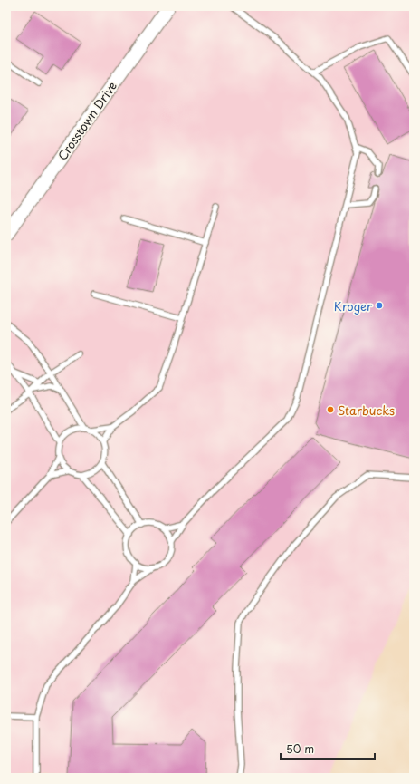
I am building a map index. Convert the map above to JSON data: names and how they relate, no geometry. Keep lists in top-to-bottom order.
{
  "streets": {
    "street": ["Crosstown Drive"]
  },
  "places": ["Kroger", "Starbucks"],
  "scale_bar": "50 m"
}
